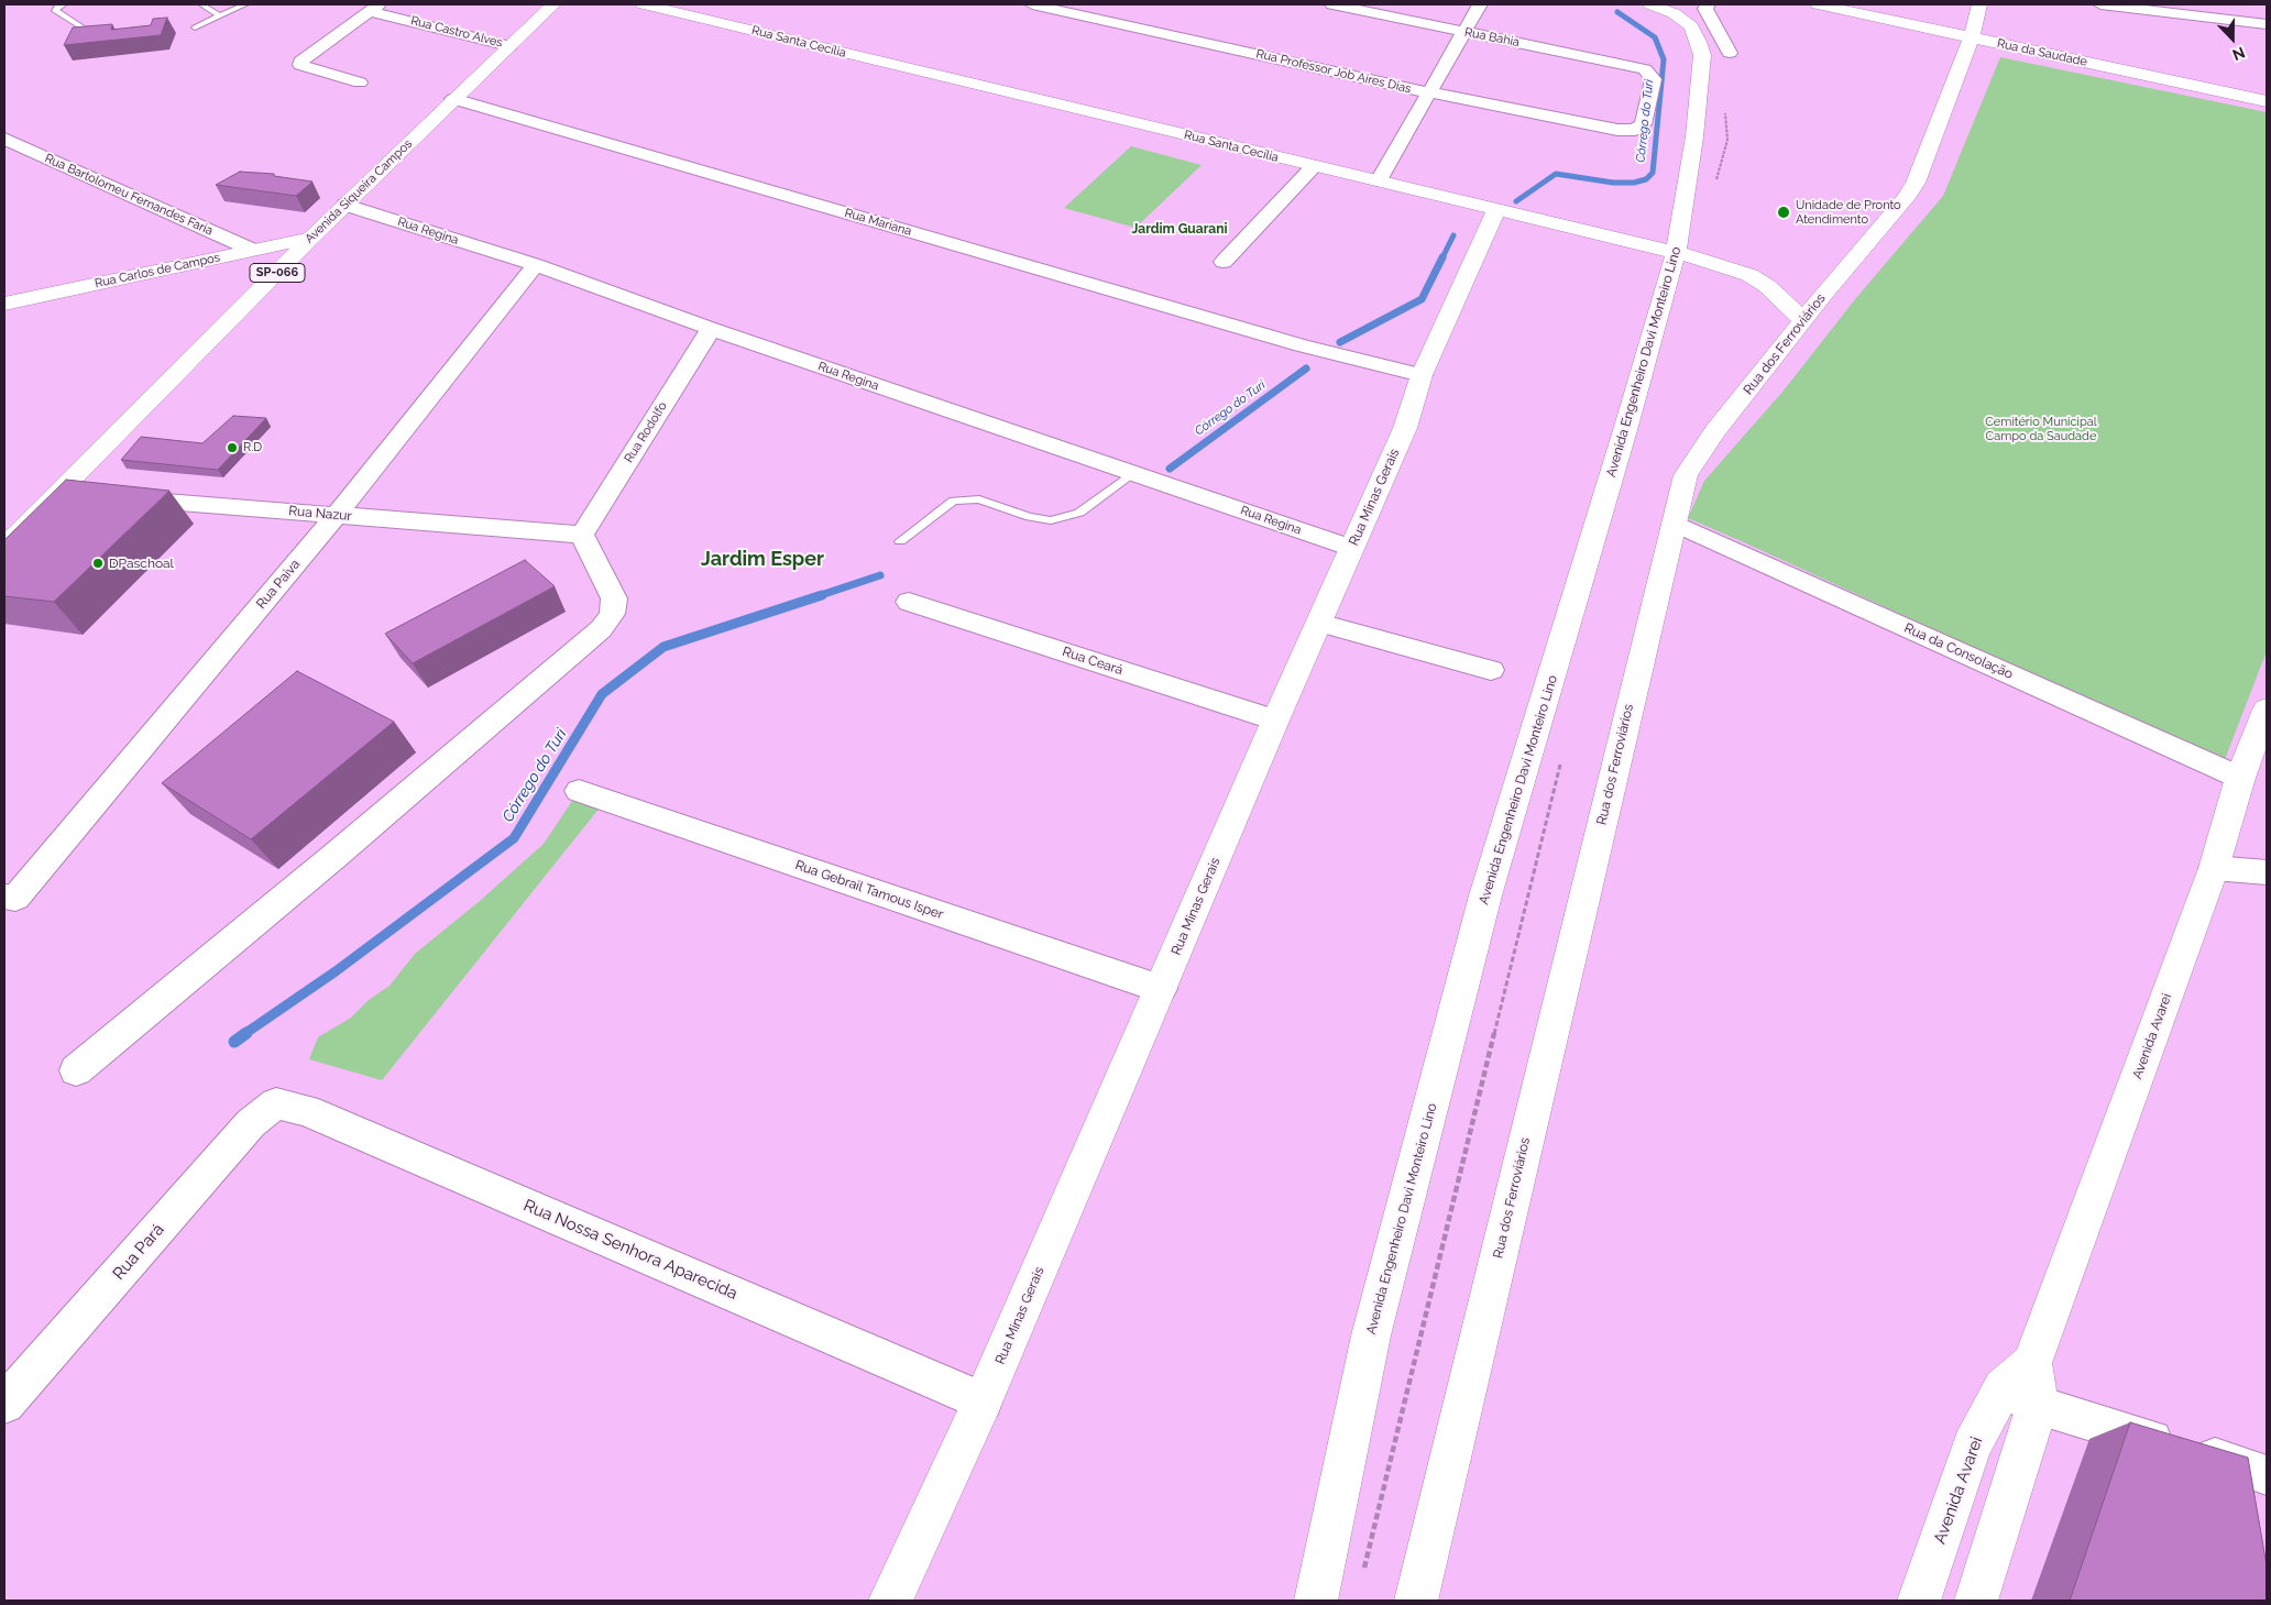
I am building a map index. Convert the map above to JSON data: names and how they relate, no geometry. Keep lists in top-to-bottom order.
{
  "streets": {
    "street": [
      "Rua Castro Alves",
      "Rua Bahia",
      "Rua Santa Cecília",
      "Rua da Saudade",
      "Rua Professor Job Aires Dias",
      "Avenida Siqueira Campos",
      "Rua Bartolomeu Fernandes Faria",
      "Rua Mariana",
      "Rua Regina",
      "Rua Carlos de Campos",
      "SP-066",
      "Rua dos Ferroviários",
      "Avenida Engenheiro Davi Monteiro Lino",
      "Rua Rodolfo",
      "Rua Minas Gerais",
      "Rua Nazur",
      "Rua Paiva",
      "Rua da Consolação",
      "Rua Ceará",
      "Rua Gebrail Tamous Isper",
      "Avenida Avarei",
      "Rua Nossa Senhora Aparecida",
      "Rua Pará"
    ]
  },
  "crossings": [
    ["Rua Castro Alves", "Avenida Siqueira Campos"],
    ["Rua Bahia", "Rua Professor Job Aires Dias"],
    ["Rua Santa Cecília", "Rua dos Ferroviários"],
    ["Rua Santa Cecília", "Avenida Engenheiro Davi Monteiro Lino"],
    ["Rua Santa Cecília", "Rua Minas Gerais"],
    ["Rua da Saudade", "Rua dos Ferroviários"],
    ["Avenida Siqueira Campos", "Rua Mariana"],
    ["Avenida Siqueira Campos", "Rua Regina"],
    ["Avenida Siqueira Campos", "Rua Carlos de Campos"],
    ["Avenida Siqueira Campos", "Rua Nazur"],
    ["Rua Bartolomeu Fernandes Faria", "Rua Carlos de Campos"],
    ["Rua Mariana", "Rua Minas Gerais"],
    ["Rua Regina", "Rua Rodolfo"],
    ["Rua Regina", "Rua Minas Gerais"],
    ["Rua Regina", "Rua Paiva"],
    ["Rua dos Ferroviários", "Rua da Consolação"],
    ["Rua Rodolfo", "Rua Nazur"],
    ["Rua Minas Gerais", "Rua Ceará"],
    ["Rua Minas Gerais", "Rua Gebrail Tamous Isper"],
    ["Rua Minas Gerais", "Rua Nossa Senhora Aparecida"],
    ["Rua Nazur", "Rua Paiva"],
    ["Rua da Consolação", "Avenida Avarei"],
    ["Rua Nossa Senhora Aparecida", "Rua Pará"]
  ],
  "districts": ["Jardim Guarani", "Jardim Esper"],
  "water": ["Córrego do Turi"],
  "parks": ["Cemitério Municipal Campo da Saudade"],
  "places": ["Unidade de Pronto Atendimento", "R.D", "DPaschoal"],
  "north": "bottom"
}
